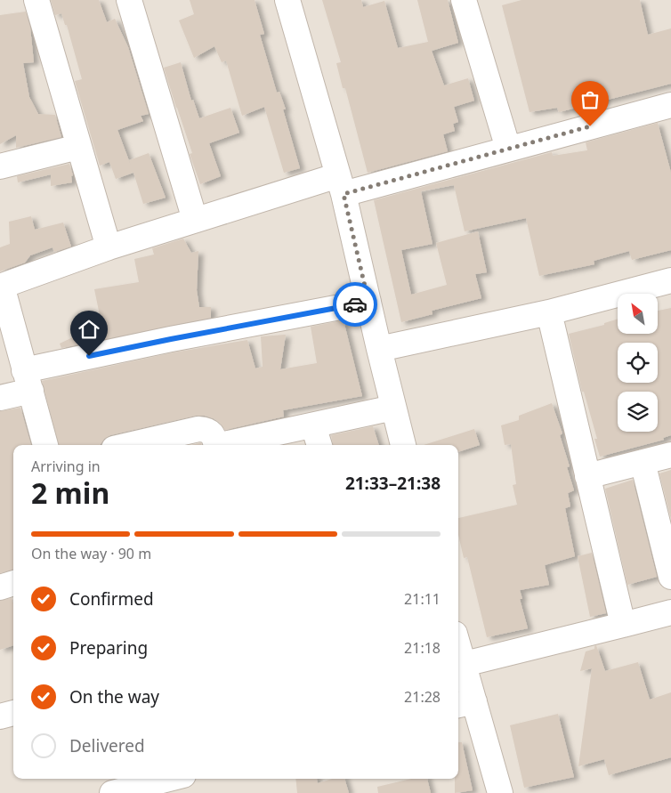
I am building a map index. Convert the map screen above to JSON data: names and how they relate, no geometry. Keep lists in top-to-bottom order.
{
  "north": "top left",
  "page": {
    "heading": ["2 min", "Arriving in", "21:33–21:38"],
    "bar": "On the way · 90 m",
    "list": [
      ["Confirmed", "21:11"],
      ["Preparing", "21:18"],
      ["On the way", "21:28"],
      "Delivered"
    ]
  }
}
